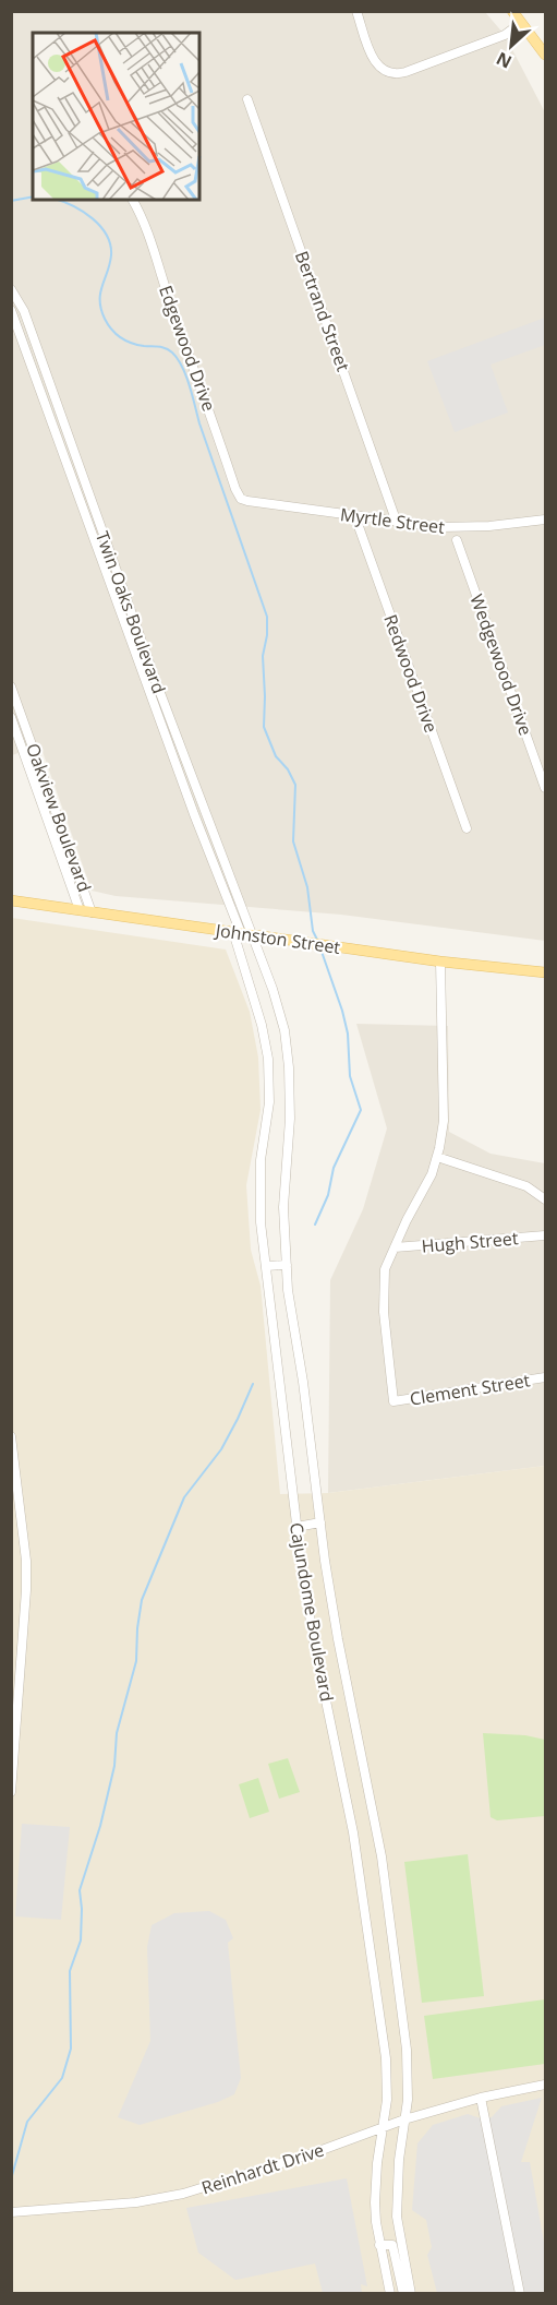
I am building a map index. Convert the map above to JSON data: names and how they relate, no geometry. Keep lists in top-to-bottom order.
{
  "streets": {
    "main road": ["Johnston Street"],
    "street": [
      "Bertrand Street",
      "Edgewood Drive",
      "Myrtle Street",
      "Twin Oaks Boulevard",
      "Wedgewood Drive",
      "Redwood Drive",
      "Oakview Boulevard",
      "Hugh Street",
      "Clement Street",
      "Cajundome Boulevard",
      "Reinhardt Drive"
    ]
  },
  "crossings": [
    ["Bertrand Street", "Myrtle Street"],
    ["Edgewood Drive", "Myrtle Street"],
    ["Myrtle Street", "Redwood Drive"],
    ["Twin Oaks Boulevard", "Johnston Street"],
    ["Twin Oaks Boulevard", "Cajundome Boulevard"],
    ["Oakview Boulevard", "Johnston Street"],
    ["Johnston Street", "Cajundome Boulevard"],
    ["Hugh Street", "Clement Street"],
    ["Cajundome Boulevard", "Reinhardt Drive"]
  ],
  "north": "bottom left"
}
